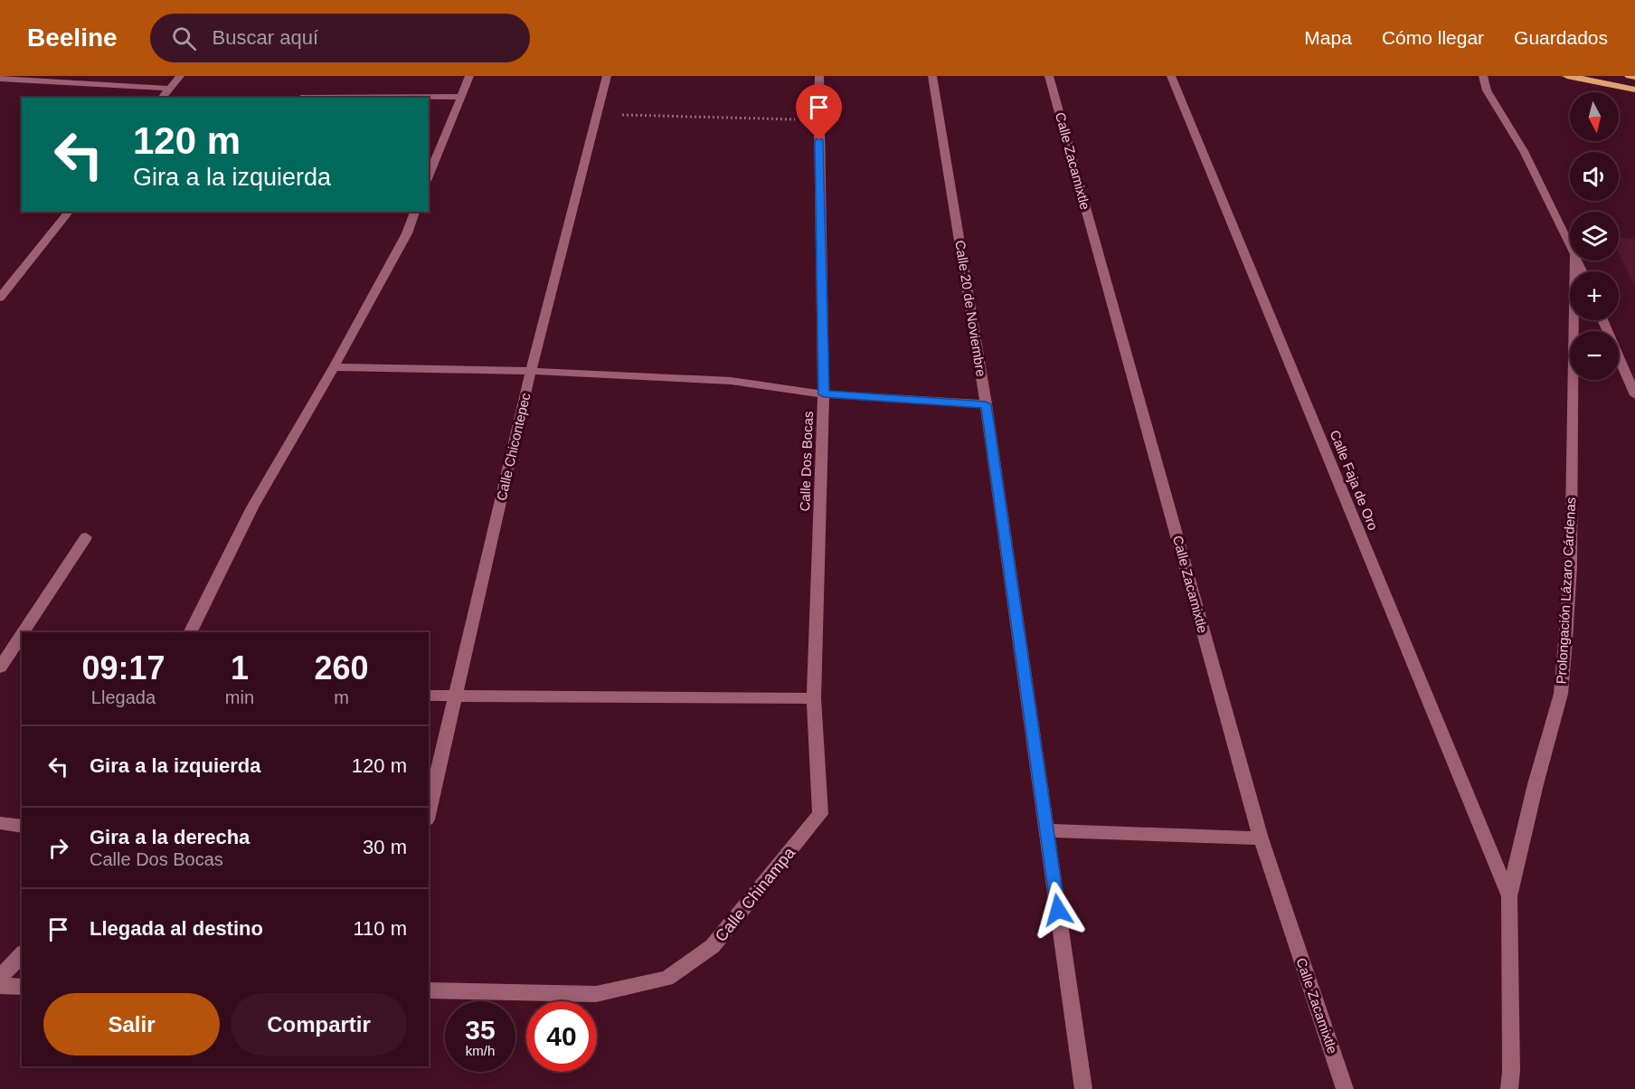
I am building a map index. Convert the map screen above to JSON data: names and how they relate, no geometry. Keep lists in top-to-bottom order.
{
  "streets": {
    "street": [
      "Calle Zacamixtle",
      "Calle 20 de Noviembre",
      "Calle Chicontepec",
      "Calle Dos Bocas",
      "Calle Faja de Oro",
      "Prolongación Lázaro Cárdenas",
      "Calle Chinampa"
    ]
  },
  "crossings": [
    ["Calle Dos Bocas", "Calle Chinampa"],
    ["Calle Faja de Oro", "Prolongación Lázaro Cárdenas"]
  ],
  "north": "bottom",
  "page": {
    "header": "Beeline",
    "search": "Buscar aquí",
    "nav": ["Mapa", "Cómo llegar", "Guardados"],
    "map_buttons": ["+", "−"],
    "turn": ["120 m", "Gira a la izquierda"],
    "eta": [
      "09:17",
      "Llegada",
      "1",
      "min",
      "260",
      "m"
    ],
    "list": [
      {
        "name": "Gira a la izquierda",
        "value": "120 m"
      },
      {
        "name": "Gira a la derecha",
        "note": "Calle Dos Bocas",
        "value": "30 m"
      },
      {
        "name": "Llegada al destino",
        "value": "110 m"
      }
    ],
    "buttons": ["Salir", "Compartir"],
    "speed": "35 km/h",
    "limit": "40"
  }
}
